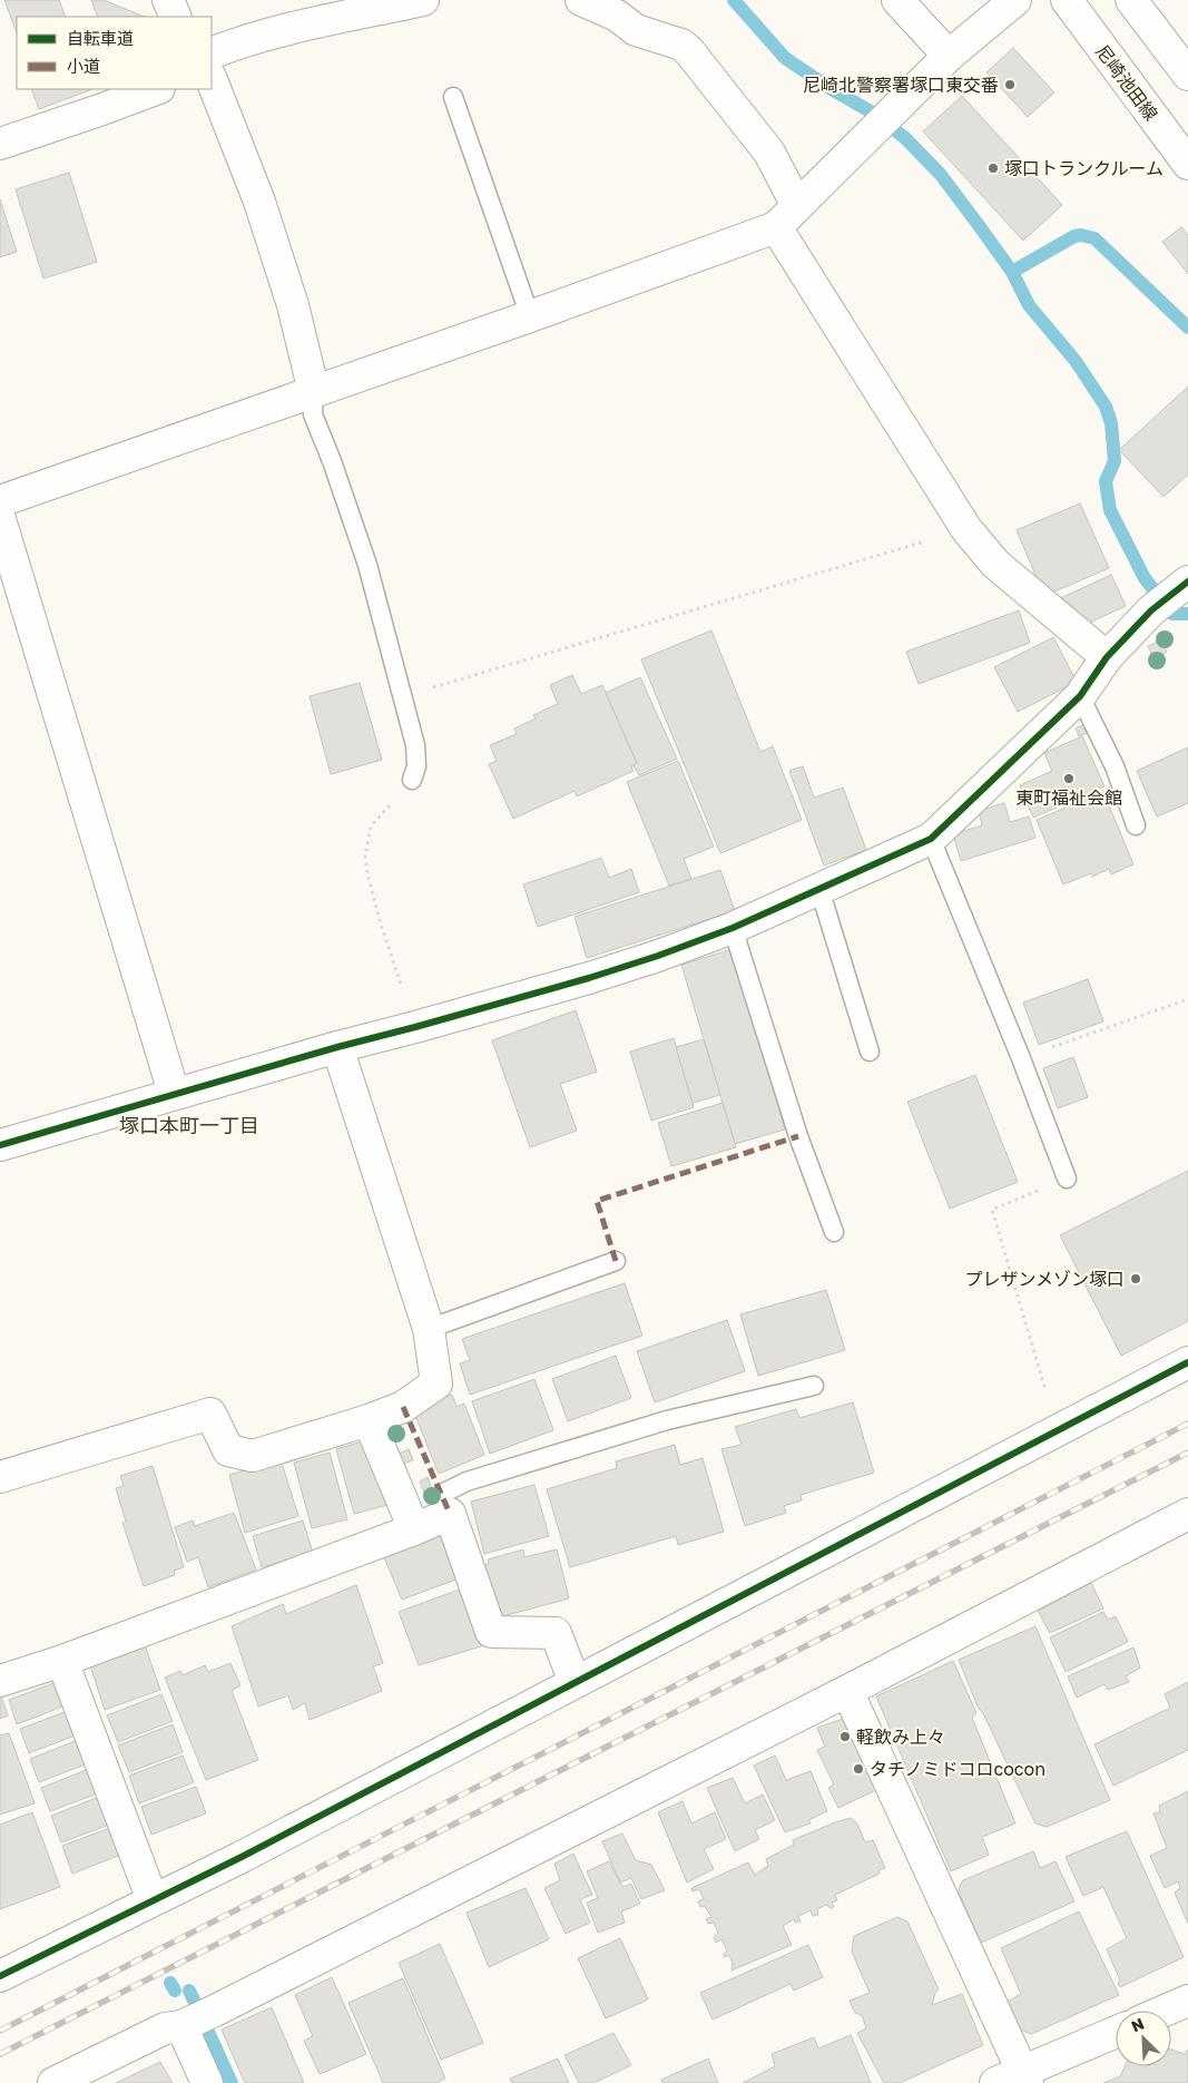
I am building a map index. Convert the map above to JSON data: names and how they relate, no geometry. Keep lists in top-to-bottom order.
{
  "streets": {
    "street": ["尼崎池田線"]
  },
  "districts": ["塚口本町一丁目"],
  "places": [
    "尼崎北警察署塚口東交番",
    "塚口トランクルーム",
    "東町福祉会館",
    "プレザンメゾン塚口",
    "軽飲み上々",
    "タチノミドコロcocon"
  ],
  "legend": ["自転車道", "小道"],
  "north": "top left"
}
